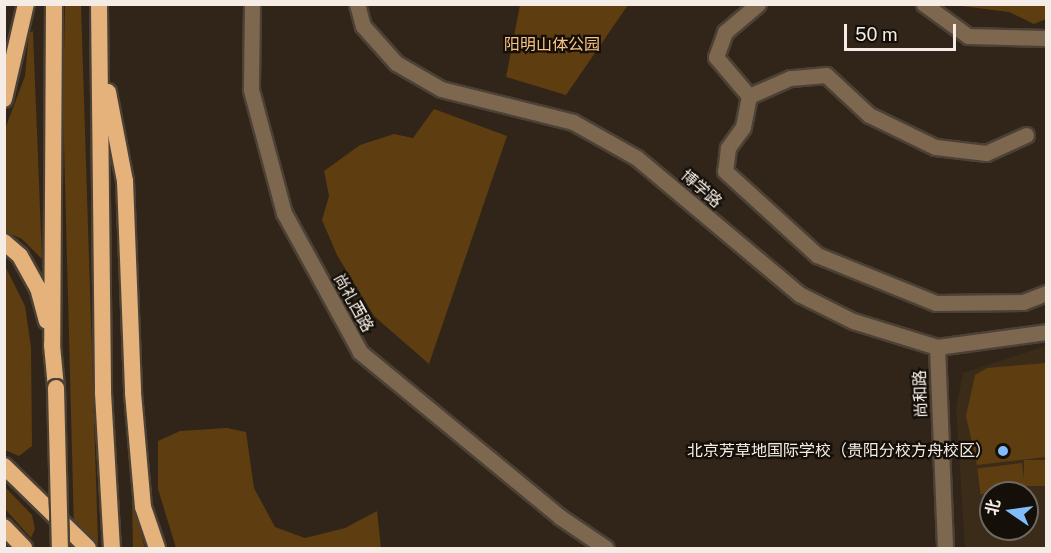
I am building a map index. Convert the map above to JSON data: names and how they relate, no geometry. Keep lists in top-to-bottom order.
{
  "streets": {
    "street": ["博学路", "尚礼西路", "尚和路"]
  },
  "crossings": [
    ["博学路", "尚和路"]
  ],
  "parks": ["阳明山体公园"],
  "places": ["北京芳草地国际学校（贵阳分校方舟校区）"],
  "scale_bar": "50 m",
  "north": "left"
}
